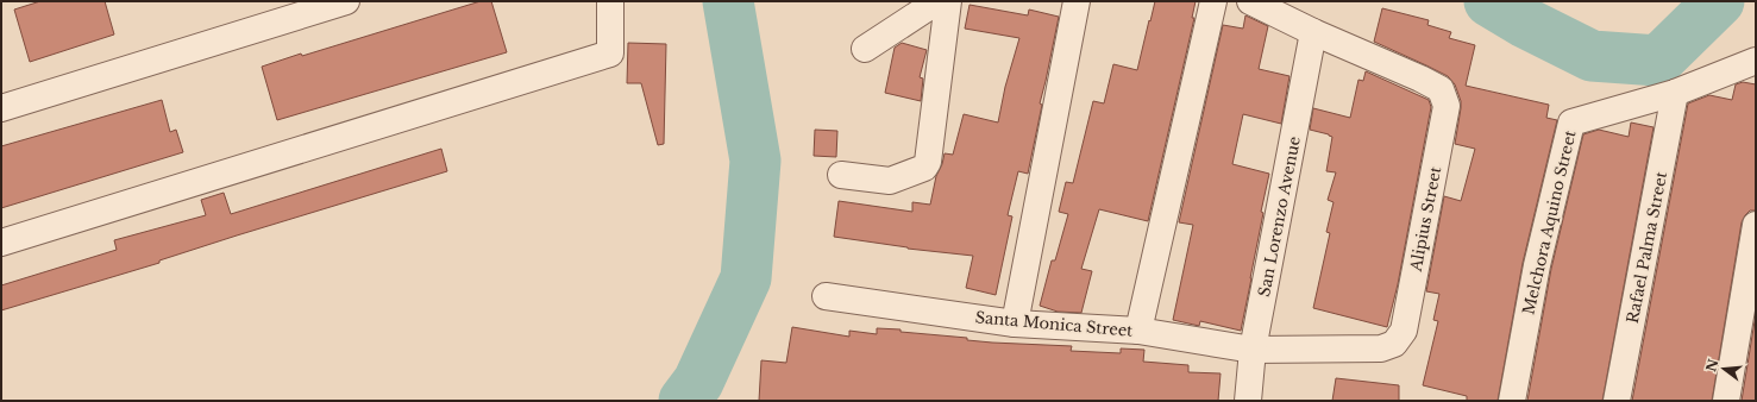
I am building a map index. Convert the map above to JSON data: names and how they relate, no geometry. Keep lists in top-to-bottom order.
{
  "streets": {
    "street": [
      "San Lorenzo Avenue",
      "Alipius Street",
      "Melchora Aquino Street",
      "Rafael Palma Street",
      "Santa Monica Street"
    ]
  },
  "crossings": [
    ["San Lorenzo Avenue", "Alipius Street"],
    ["San Lorenzo Avenue", "Santa Monica Street"],
    ["Alipius Street", "Santa Monica Street"],
    ["Melchora Aquino Street", "Rafael Palma Street"]
  ],
  "north": "left"
}
